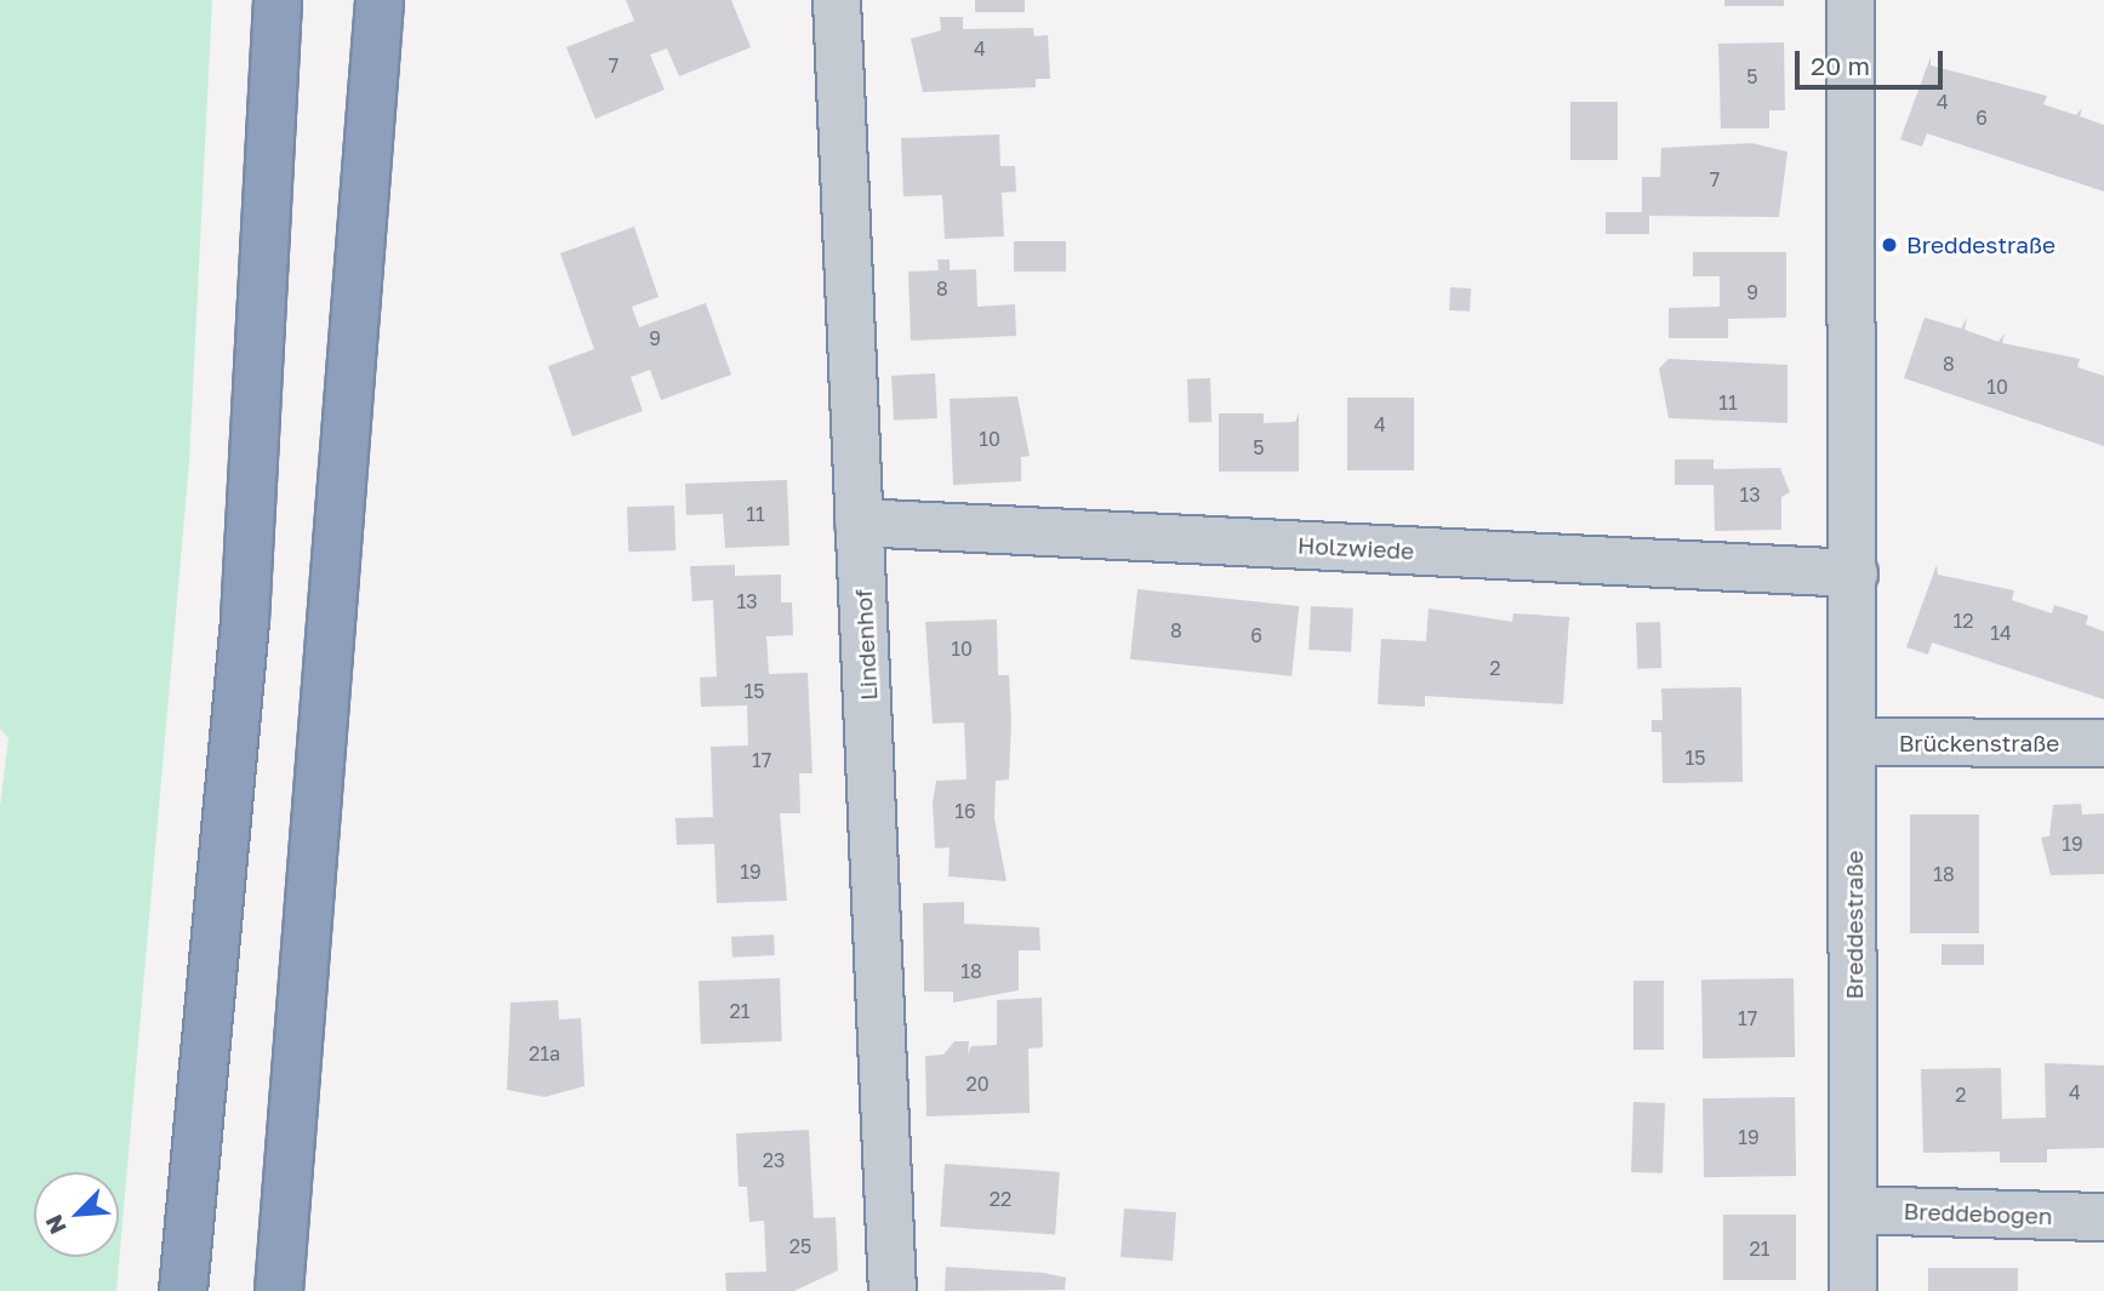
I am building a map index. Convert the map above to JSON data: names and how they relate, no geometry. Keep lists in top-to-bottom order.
{
  "streets": {
    "street": [
      "Holzwiede",
      "Lindenhof",
      "Brückenstraße",
      "Breddestraße",
      "Breddebogen"
    ]
  },
  "crossings": [
    ["Holzwiede", "Lindenhof"],
    ["Holzwiede", "Breddestraße"],
    ["Brückenstraße", "Breddestraße"],
    ["Breddestraße", "Breddebogen"]
  ],
  "places": ["Breddestraße"],
  "house_numbers": [
    "4",
    "7",
    "5",
    "4",
    "6",
    "7",
    "8",
    "9",
    "9",
    "8",
    "10",
    "11",
    "4",
    "10",
    "5",
    "13",
    "11",
    "13",
    "12",
    "8",
    "14",
    "6",
    "10",
    "2",
    "15",
    "15",
    "17",
    "16",
    "19",
    "19",
    "18",
    "18",
    "21",
    "17",
    "21a",
    "20",
    "4",
    "2",
    "19",
    "23",
    "22",
    "25",
    "21"
  ],
  "scale_bar": "20 m",
  "north": "bottom left"
}
